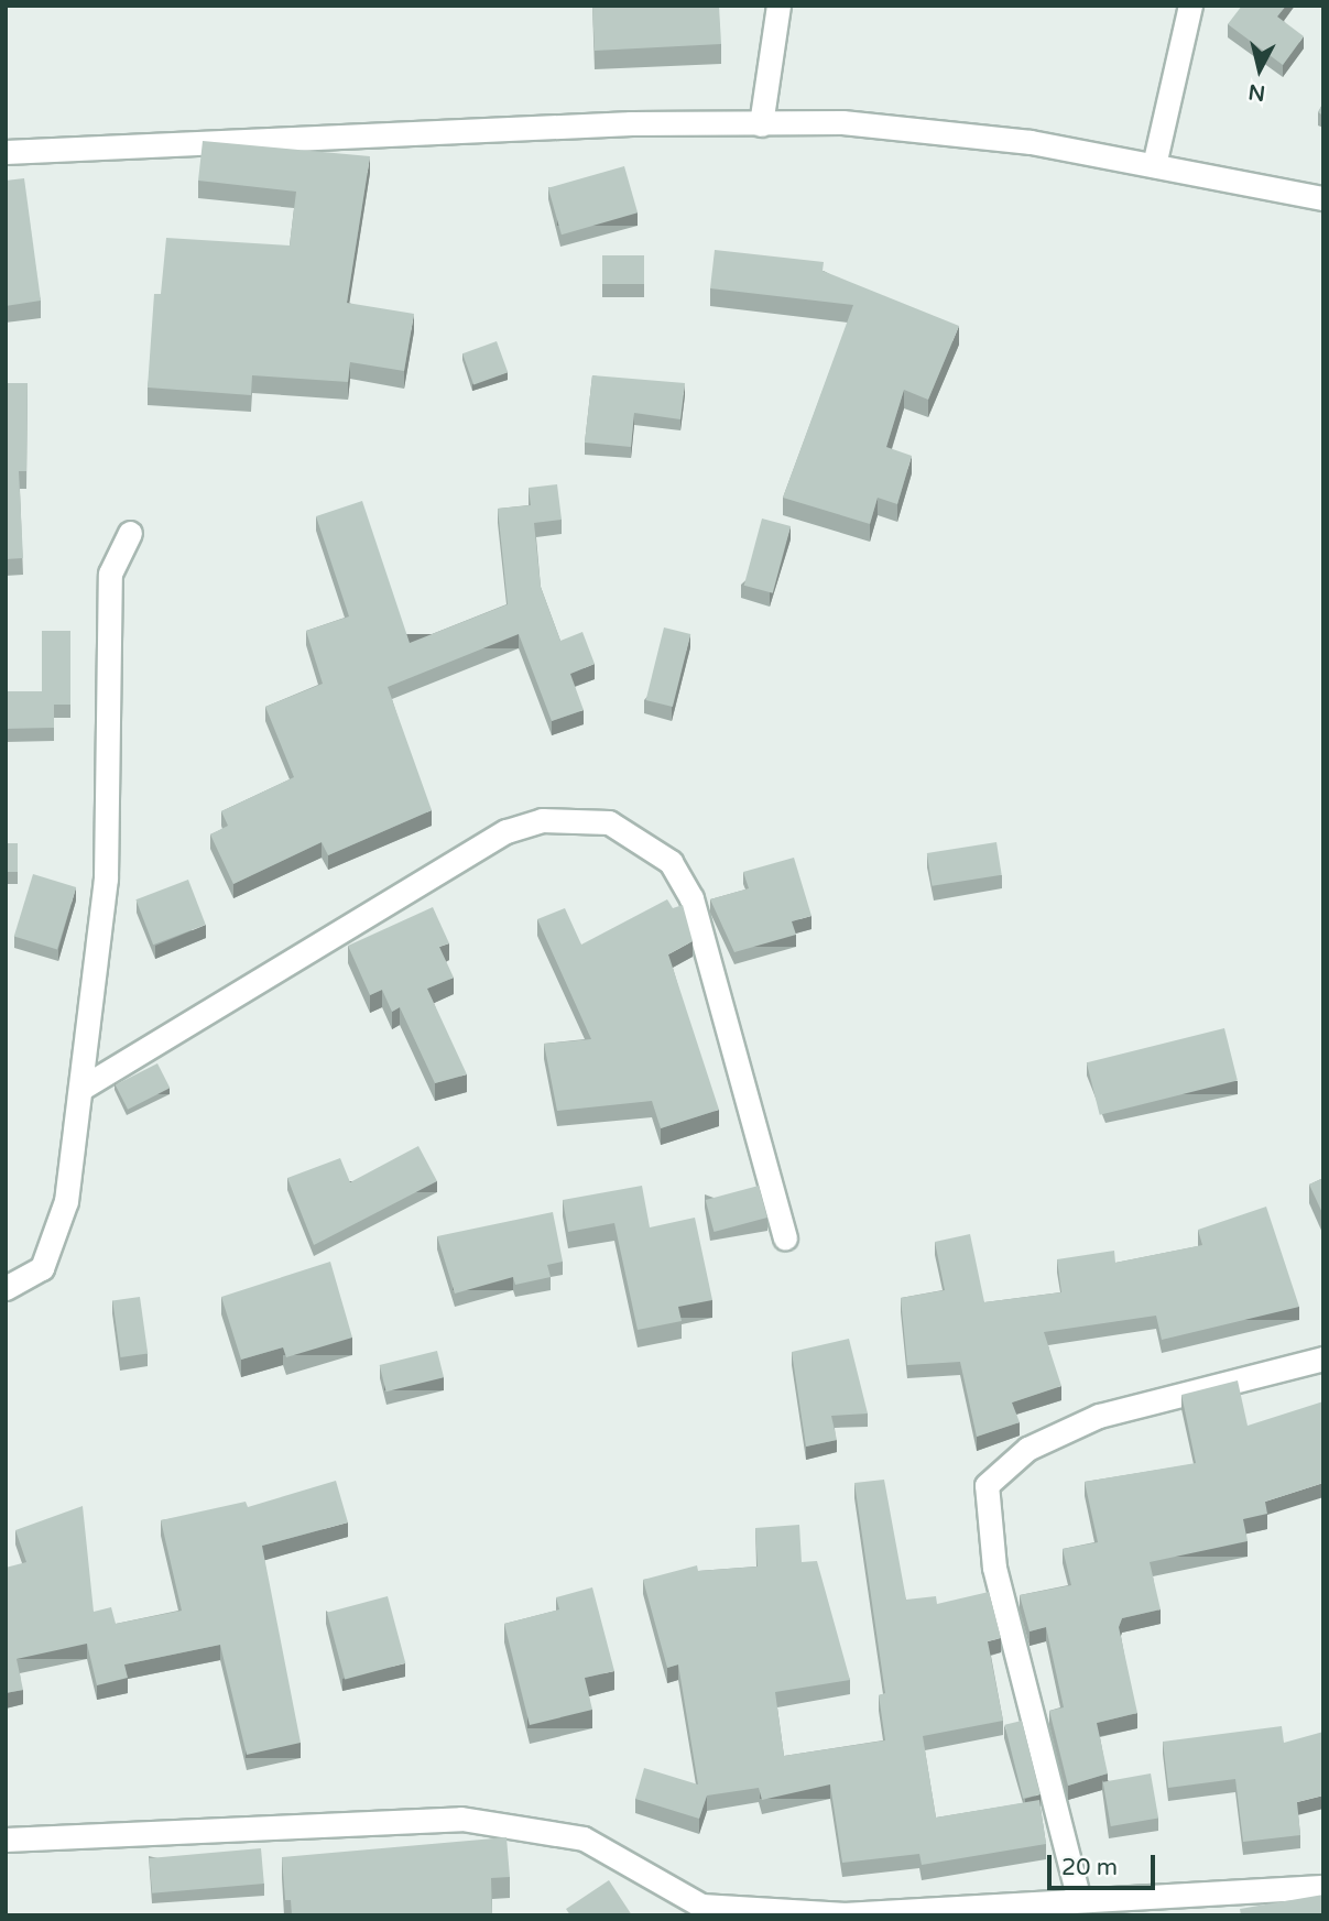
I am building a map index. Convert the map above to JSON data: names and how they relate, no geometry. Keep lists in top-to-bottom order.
{
  "scale_bar": "20 m",
  "north": "bottom"
}
